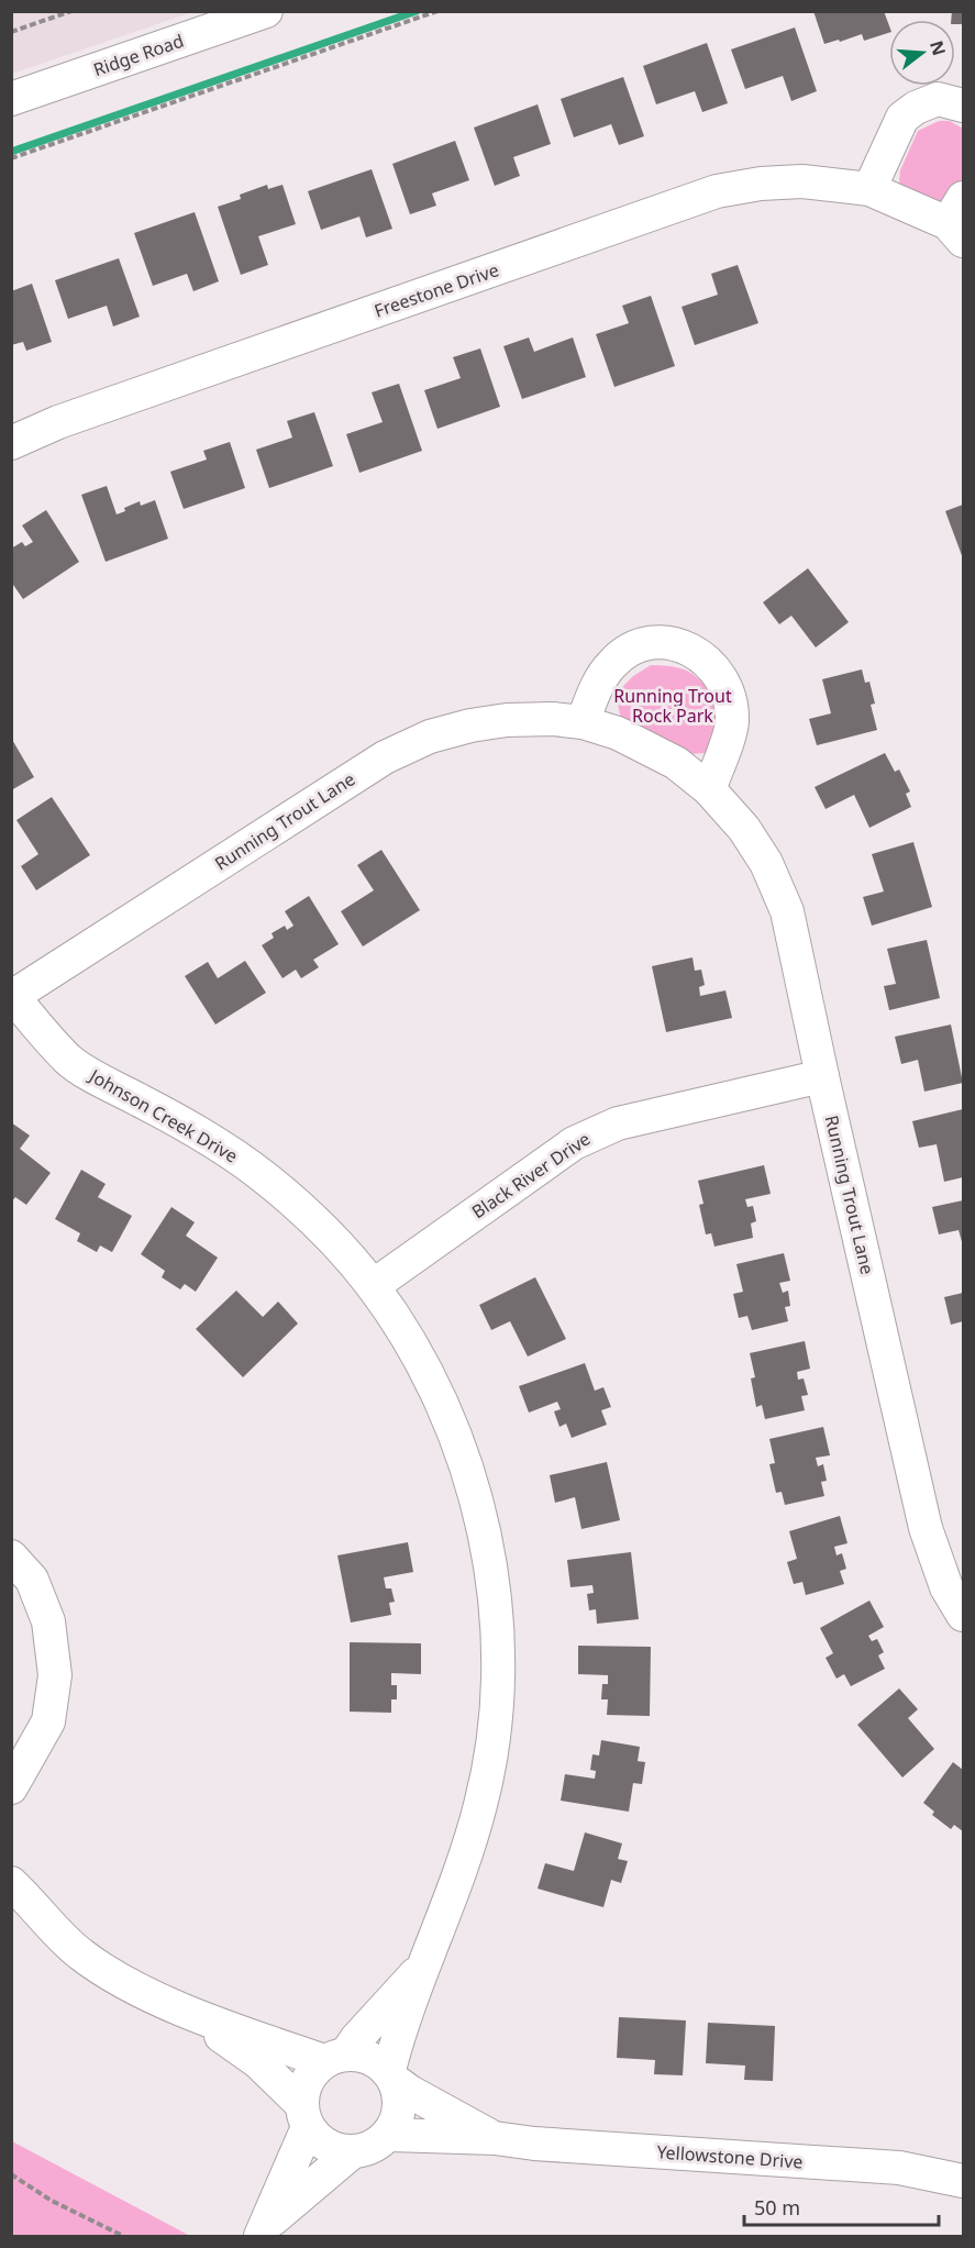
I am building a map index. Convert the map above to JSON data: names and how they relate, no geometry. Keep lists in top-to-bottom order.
{
  "streets": {
    "street": [
      "Ridge Road",
      "Freestone Drive",
      "Running Trout Lane",
      "Johnson Creek Drive",
      "Black River Drive",
      "Yellowstone Drive"
    ]
  },
  "crossings": [
    ["Running Trout Lane", "Johnson Creek Drive"],
    ["Running Trout Lane", "Black River Drive"],
    ["Johnson Creek Drive", "Black River Drive"],
    ["Johnson Creek Drive", "Yellowstone Drive"]
  ],
  "parks": ["Running Trout Rock Park"],
  "scale_bar": "50 m",
  "north": "right"
}
